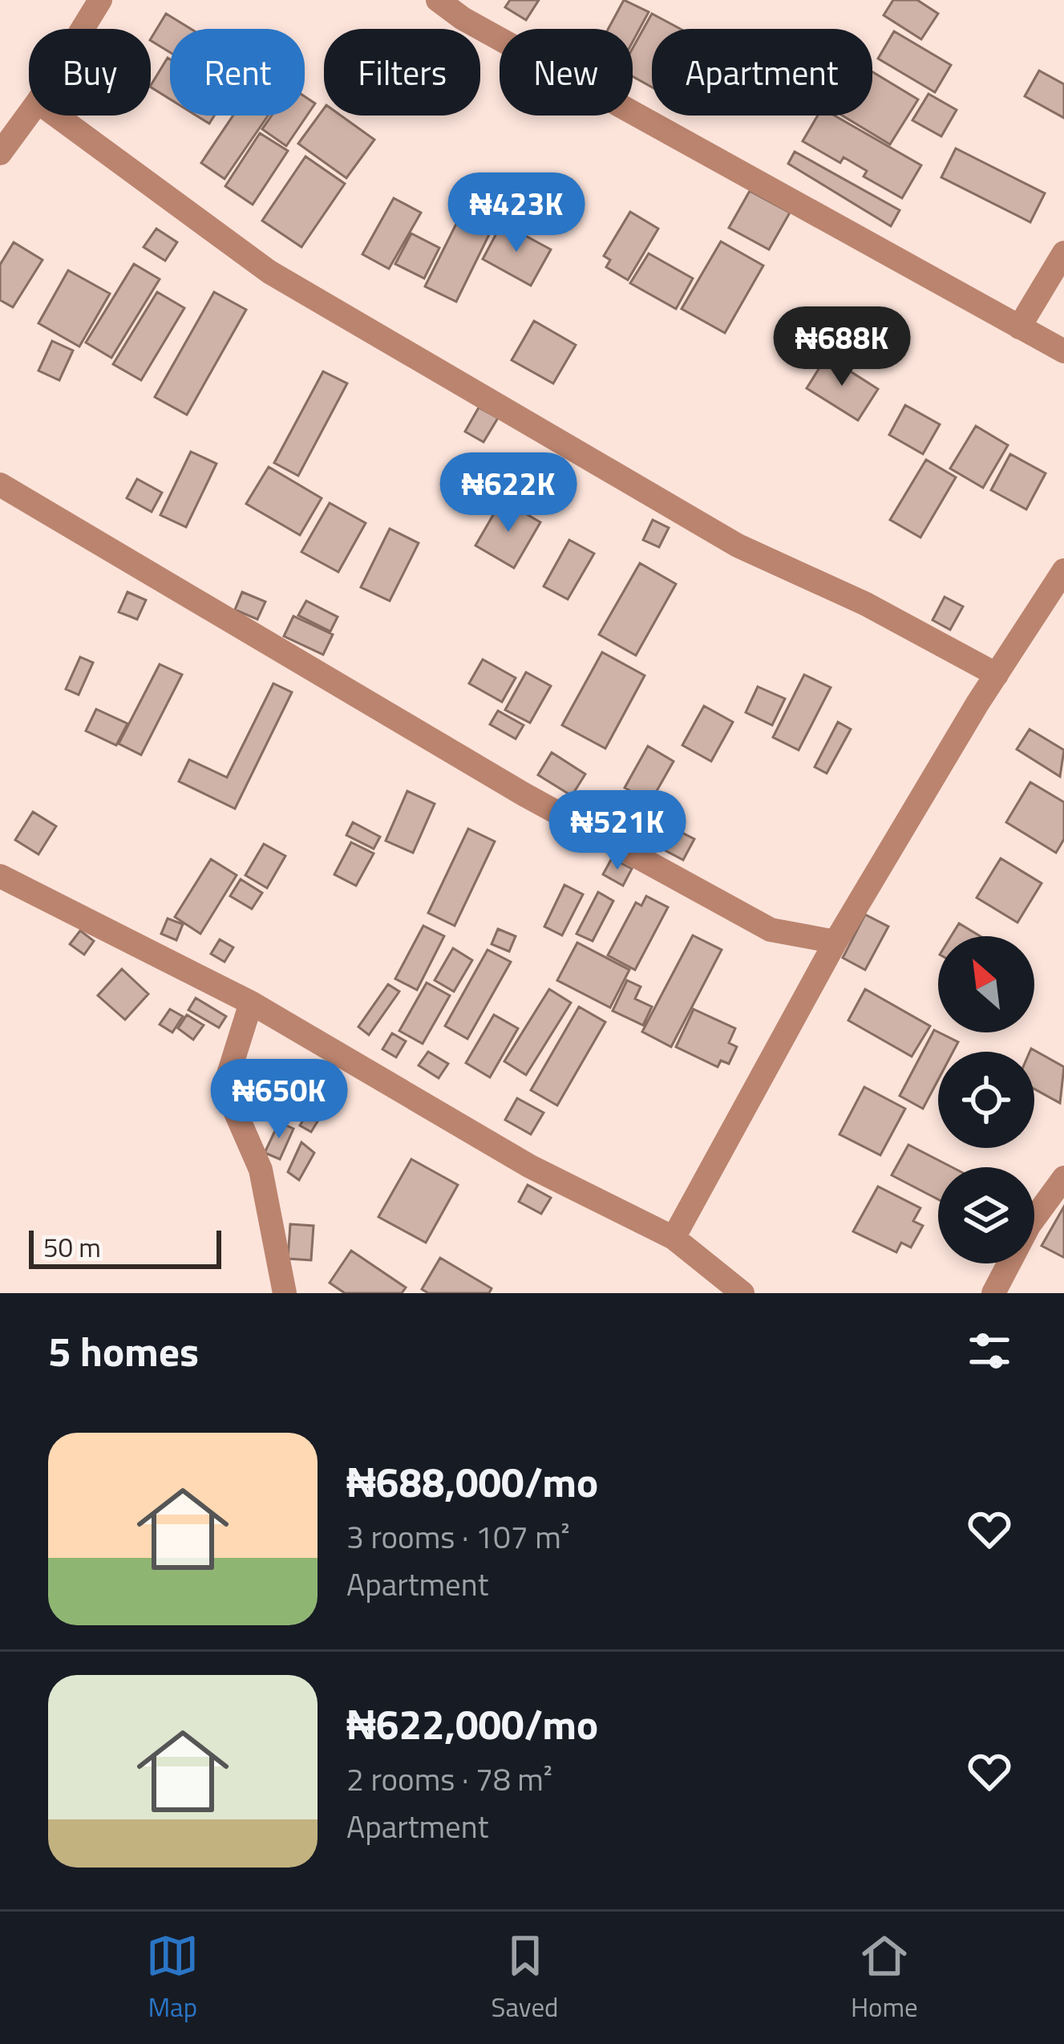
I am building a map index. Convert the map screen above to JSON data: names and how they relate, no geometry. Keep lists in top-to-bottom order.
{
  "scale_bar": "50 m",
  "north": "top left",
  "page": {
    "chip": [
      "Buy",
      "Rent",
      "Filters",
      "New",
      "Apartment"
    ],
    "price": [
      "₦423K",
      "₦688K",
      "₦622K",
      "₦521K",
      "₦650K"
    ],
    "scale": "50 m",
    "heading": "5 homes",
    "list": [
      {
        "name": "₦688,000/mo",
        "note": "3 rooms · 107 m² · Apartment"
      },
      {
        "name": "₦622,000/mo",
        "note": "2 rooms · 78 m² · Apartment"
      }
    ],
    "tabs": ["Map", "Saved", "Home"]
  }
}
